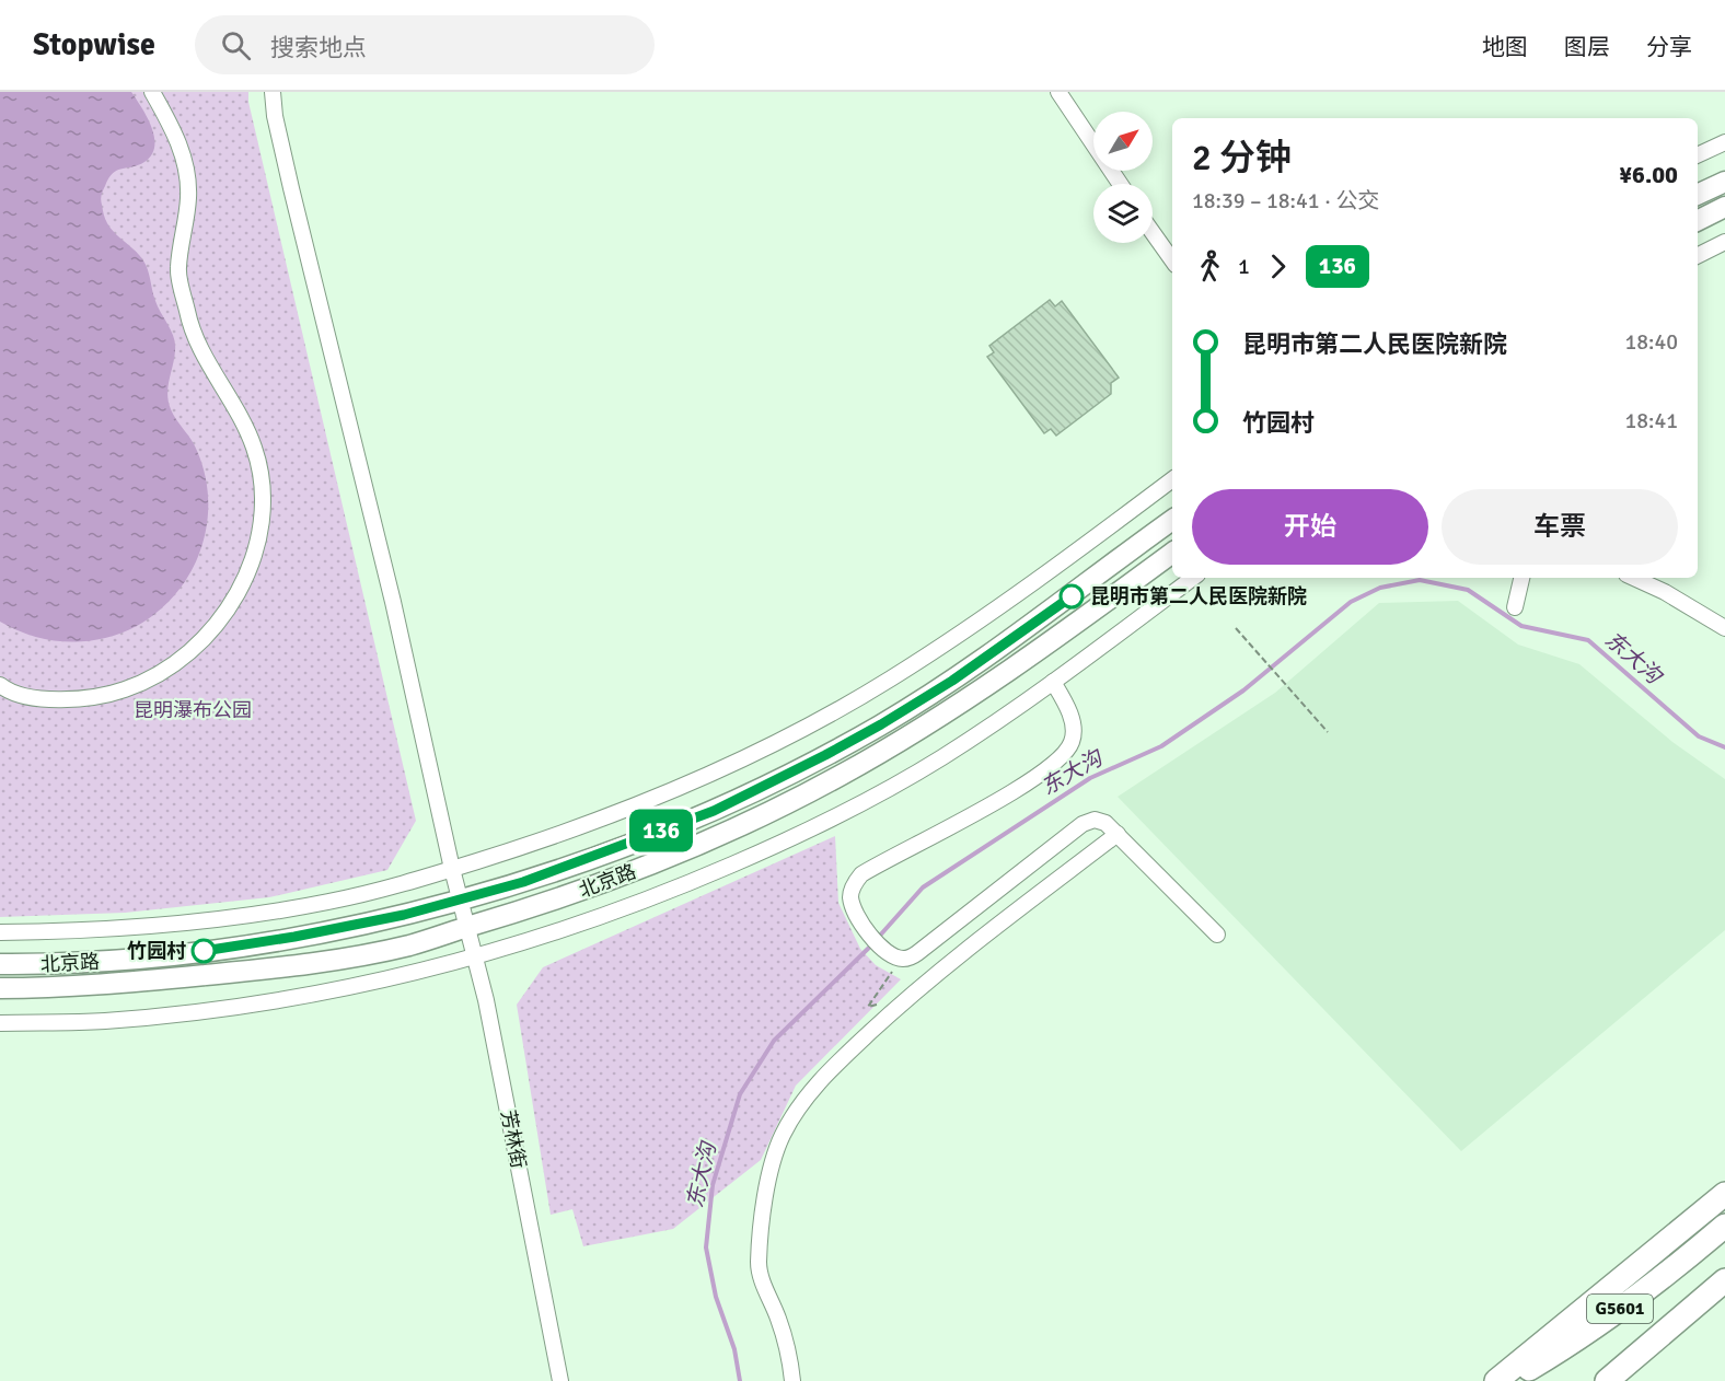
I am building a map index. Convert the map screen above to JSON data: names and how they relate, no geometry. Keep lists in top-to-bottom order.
{
  "streets": {
    "highway": ["G5601"],
    "main road": ["北京路"],
    "street": ["芳林街"]
  },
  "crossings": [
    ["北京路", "芳林街"]
  ],
  "water": ["东大沟"],
  "parks": ["昆明瀑布公园"],
  "places": ["昆明市第二人民医院新院", "竹园村"],
  "lines": ["bus line 136"],
  "north": "top right",
  "page": {
    "header": "Stopwise",
    "search": "搜索地点",
    "nav": ["地图", "图层", "分享"],
    "on_map": "136",
    "heading": ["2 分钟", "18:39 – 18:41 · 公交", "¥6.00"],
    "legs": ["1", "136"],
    "list": [
      {
        "name": "昆明市第二人民医院新院",
        "value": "18:40"
      },
      {
        "name": "竹园村",
        "value": "18:41"
      }
    ],
    "buttons": ["开始", "车票"]
  }
}
